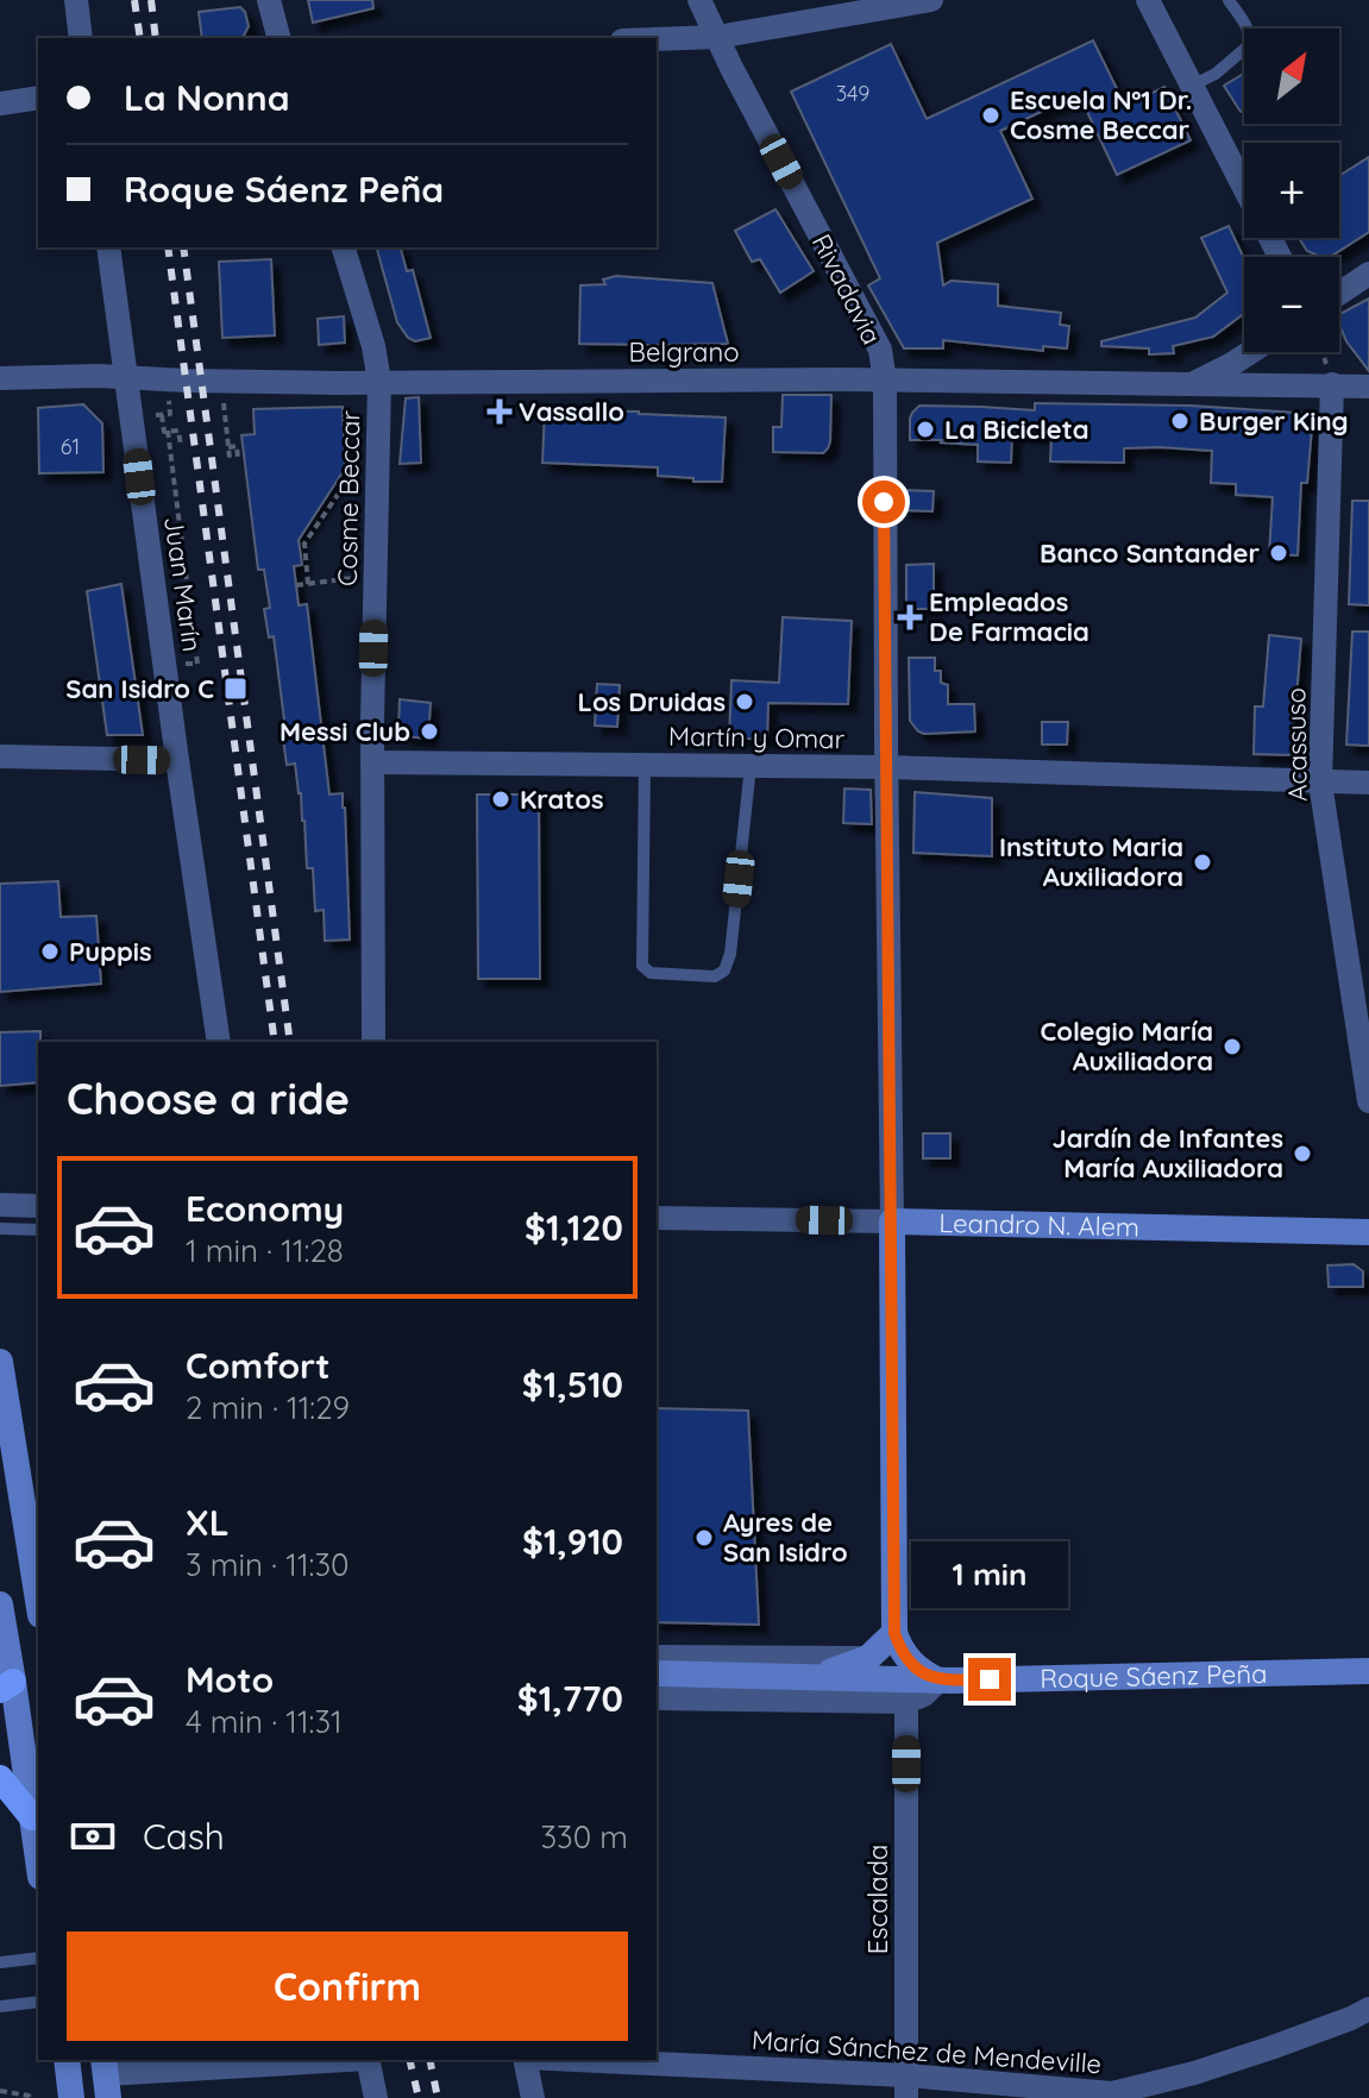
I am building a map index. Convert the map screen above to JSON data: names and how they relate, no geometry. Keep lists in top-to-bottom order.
{
  "streets": {
    "main road": ["Rivadavia", "Leandro N. Alem", "Roque Sáenz Peña"],
    "street": [
      "Belgrano",
      "Cosme Beccar",
      "Juan Marín",
      "Martín y Omar",
      "Acassuso",
      "Escalada",
      "María Sánchez de Mendeville"
    ]
  },
  "crossings": [
    ["Rivadavia", "Belgrano"],
    ["Rivadavia", "Martín y Omar"],
    ["Rivadavia", "Leandro N. Alem"],
    ["Belgrano", "Cosme Beccar"],
    ["Belgrano", "Juan Marín"],
    ["Belgrano", "Acassuso"],
    ["Cosme Beccar", "Martín y Omar"],
    ["Martín y Omar", "Acassuso"],
    ["Escalada", "María Sánchez de Mendeville"]
  ],
  "places": {
    "other": [
      "Escuela Nº1 Dr. Cosme Beccar",
      "Burger King",
      "La Bicicleta",
      "Banco Santander",
      "Los Druidas",
      "Messi Club",
      "Kratos",
      "Instituto Maria Auxiliadora",
      "Puppis",
      "Colegio María Auxiliadora",
      "Jardín de Infantes María Auxiliadora",
      "Ayres de San Isidro"
    ],
    "health": ["Vassallo", "Empleados De Farmacia"],
    "transit": ["San Isidro C"]
  },
  "house_numbers": ["349", "61"],
  "north": "top right",
  "page": {
    "map_buttons": ["+", "−"],
    "banner": ["La Nonna", "Roque Sáenz Peña"],
    "heading": "Choose a ride",
    "list": [
      {
        "name": "Economy",
        "note": "1 min · 11:28",
        "value": "$1,120"
      },
      {
        "name": "Comfort",
        "note": "2 min · 11:29",
        "value": "$1,510"
      },
      {
        "name": "XL",
        "note": "3 min · 11:30",
        "value": "$1,910"
      },
      {
        "name": "Moto",
        "note": "4 min · 11:31",
        "value": "$1,770"
      }
    ],
    "bubble": "1 min",
    "pay": ["Cash", "330 m"],
    "buttons": "Confirm"
  }
}
